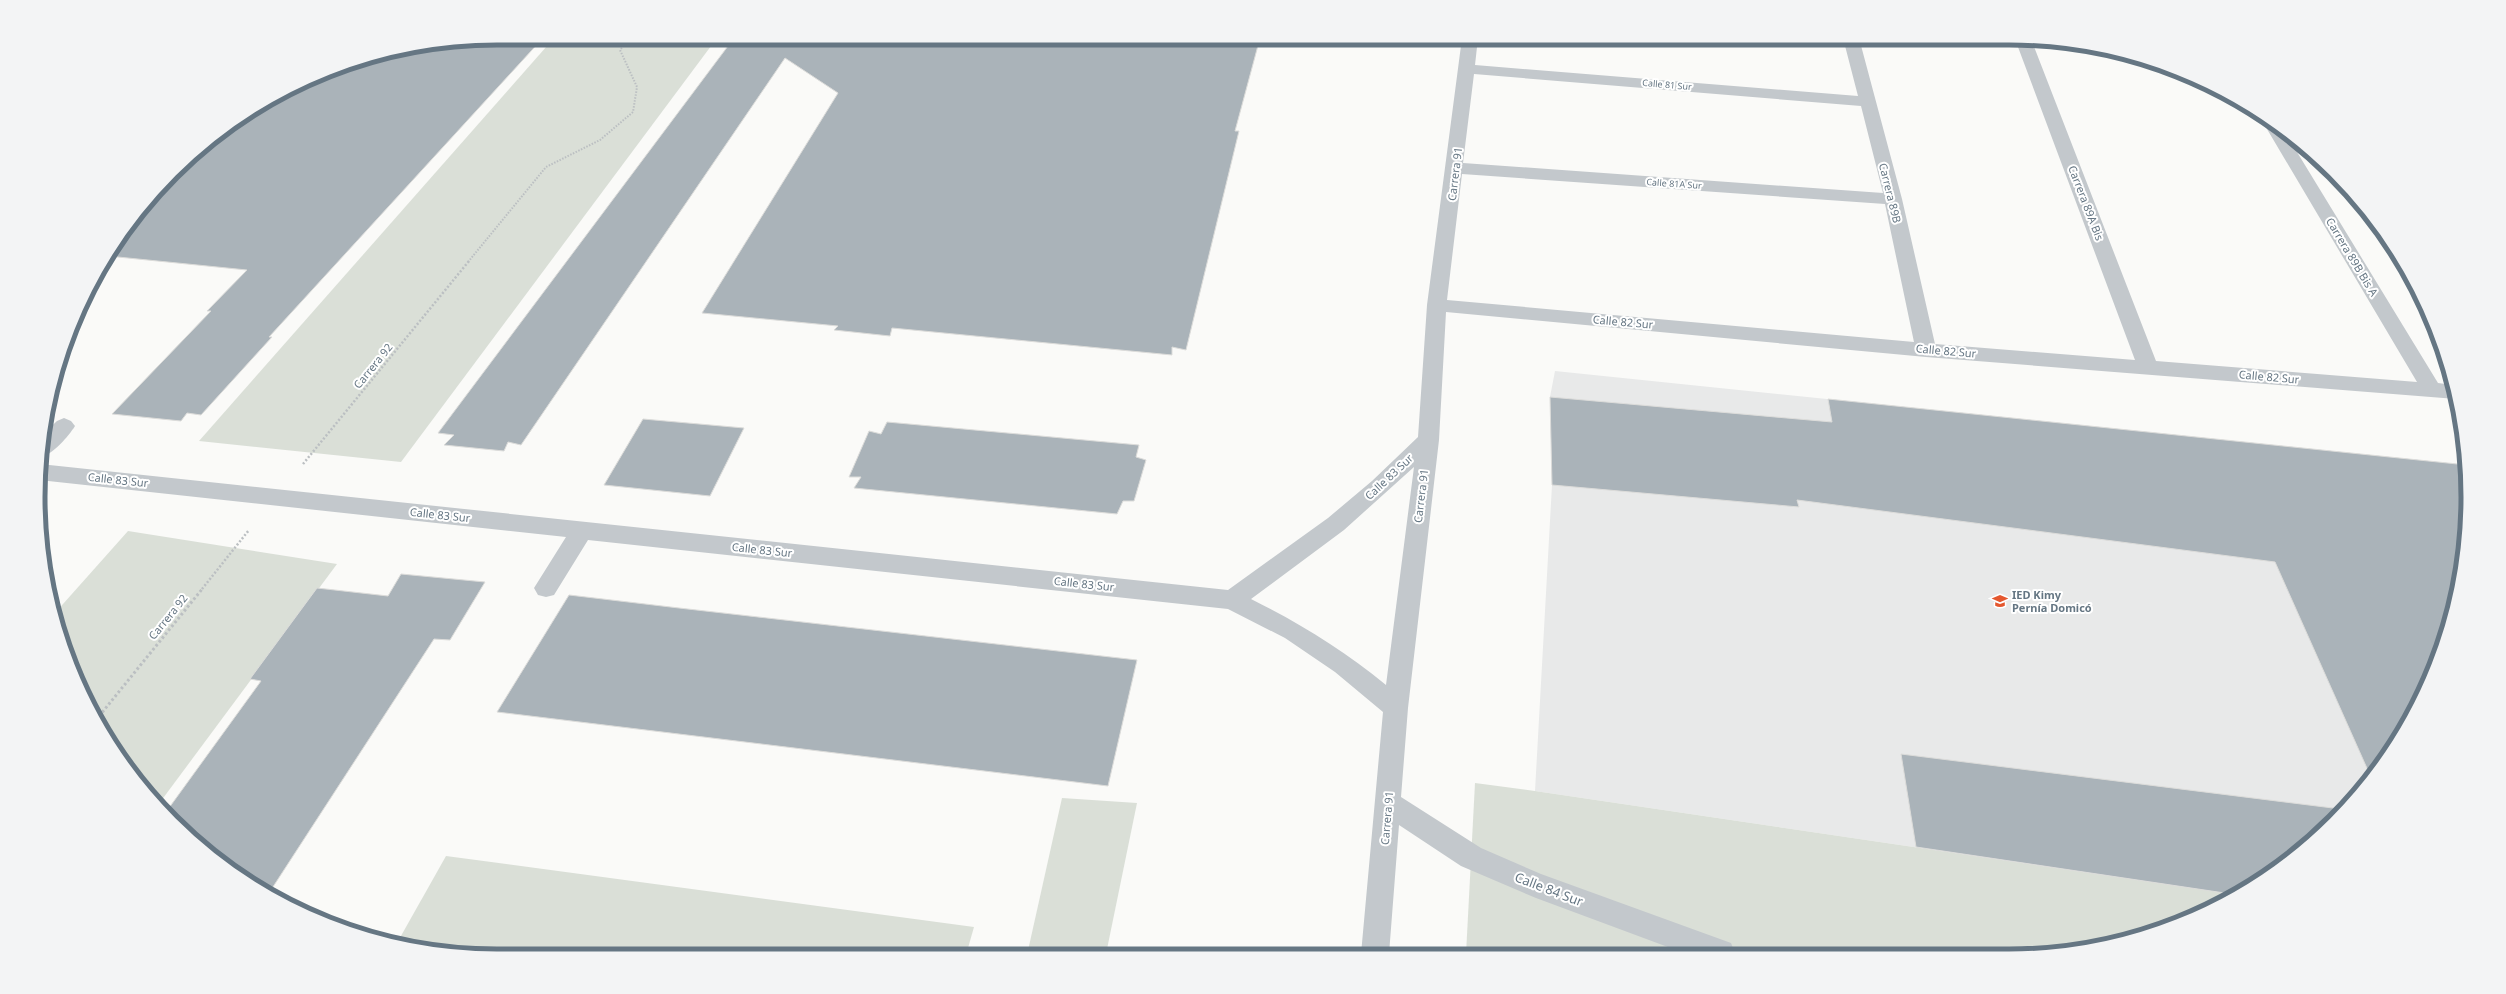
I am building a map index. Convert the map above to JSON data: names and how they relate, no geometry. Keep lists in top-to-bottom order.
{
  "streets": {
    "street": [
      "Calle 81 Sur",
      "Carrera 91",
      "Calle 81A Sur",
      "Carrera 89B",
      "Carrera 89A Bis",
      "Carrera 89B Bis A",
      "Calle 82 Sur",
      "Calle 83 Sur",
      "Calle 84 Sur"
    ],
    "path": ["Carrera 92"]
  },
  "crossings": [
    ["Calle 81 Sur", "Carrera 91"],
    ["Calle 81 Sur", "Carrera 89B"],
    ["Carrera 91", "Calle 81A Sur"],
    ["Carrera 91", "Calle 82 Sur"],
    ["Carrera 91", "Calle 83 Sur"],
    ["Carrera 91", "Calle 84 Sur"],
    ["Calle 81A Sur", "Carrera 89B"],
    ["Carrera 89B", "Calle 82 Sur"],
    ["Carrera 89A Bis", "Calle 82 Sur"],
    ["Carrera 89B Bis A", "Calle 82 Sur"],
    ["Carrera 92", "Calle 83 Sur"]
  ],
  "places": {
    "school or university": ["IED Kimy Pernía Domicó"]
  }
}
